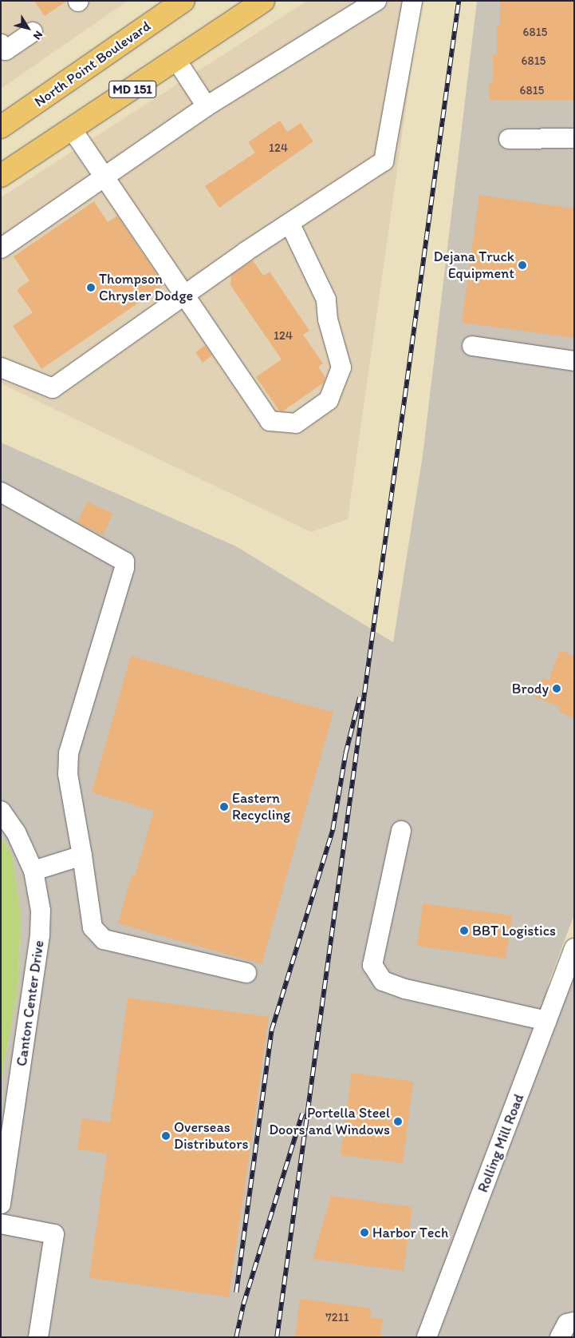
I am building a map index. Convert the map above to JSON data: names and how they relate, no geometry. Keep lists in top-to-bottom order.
{
  "streets": {
    "main road": ["North Point Boulevard", "MD 151"],
    "street": ["Canton Center Drive", "Rolling Mill Road"]
  },
  "places": [
    "Dejana Truck Equipment",
    "Thompson Chrysler Dodge",
    "Brody",
    "Eastern Recycling",
    "BBT Logistics",
    "Portella Steel Doors and Windows",
    "Overseas Distributors",
    "Harbor Tech"
  ],
  "house_numbers": [
    "6815",
    "6815",
    "6815",
    "124",
    "124",
    "7211"
  ],
  "north": "bottom right"
}
